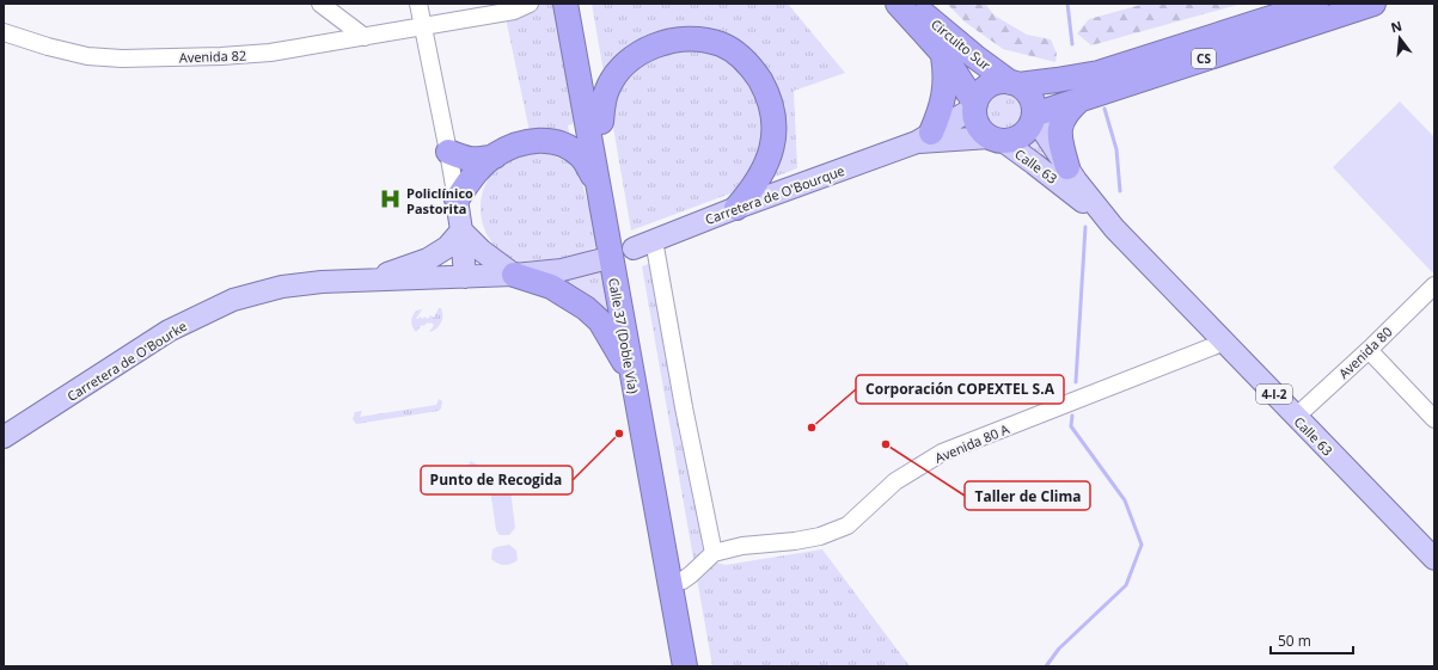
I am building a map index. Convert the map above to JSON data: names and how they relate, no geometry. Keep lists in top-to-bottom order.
{
  "streets": {
    "highway": ["Circuito Sur", "CS", "Calle 37 (Doble Vía)"],
    "main road": [
      "Calle 63",
      "Carretera de O'Bourque",
      "Carretera de O'Bourke",
      "4-I-2"
    ],
    "street": ["Avenida 82", "Avenida 80", "Avenida 80 A"]
  },
  "crossings": [
    ["Circuito Sur", "CS"],
    ["Circuito Sur", "Calle 63"],
    ["Circuito Sur", "Carretera de O'Bourque"],
    ["CS", "Calle 63"],
    ["CS", "Carretera de O'Bourque"],
    ["Calle 63", "Carretera de O'Bourque"],
    ["Calle 63", "Avenida 80"],
    ["Calle 63", "Avenida 80 A"],
    ["Calle 37 (Doble Vía)", "Avenida 80 A"]
  ],
  "places": {
    "hospital": ["Policlínico Pastorita"],
    "other": ["Corporación COPEXTEL S.A", "Punto de Recogida", "Taller de Clima"]
  },
  "scale_bar": "50 m",
  "north": "top"
}
